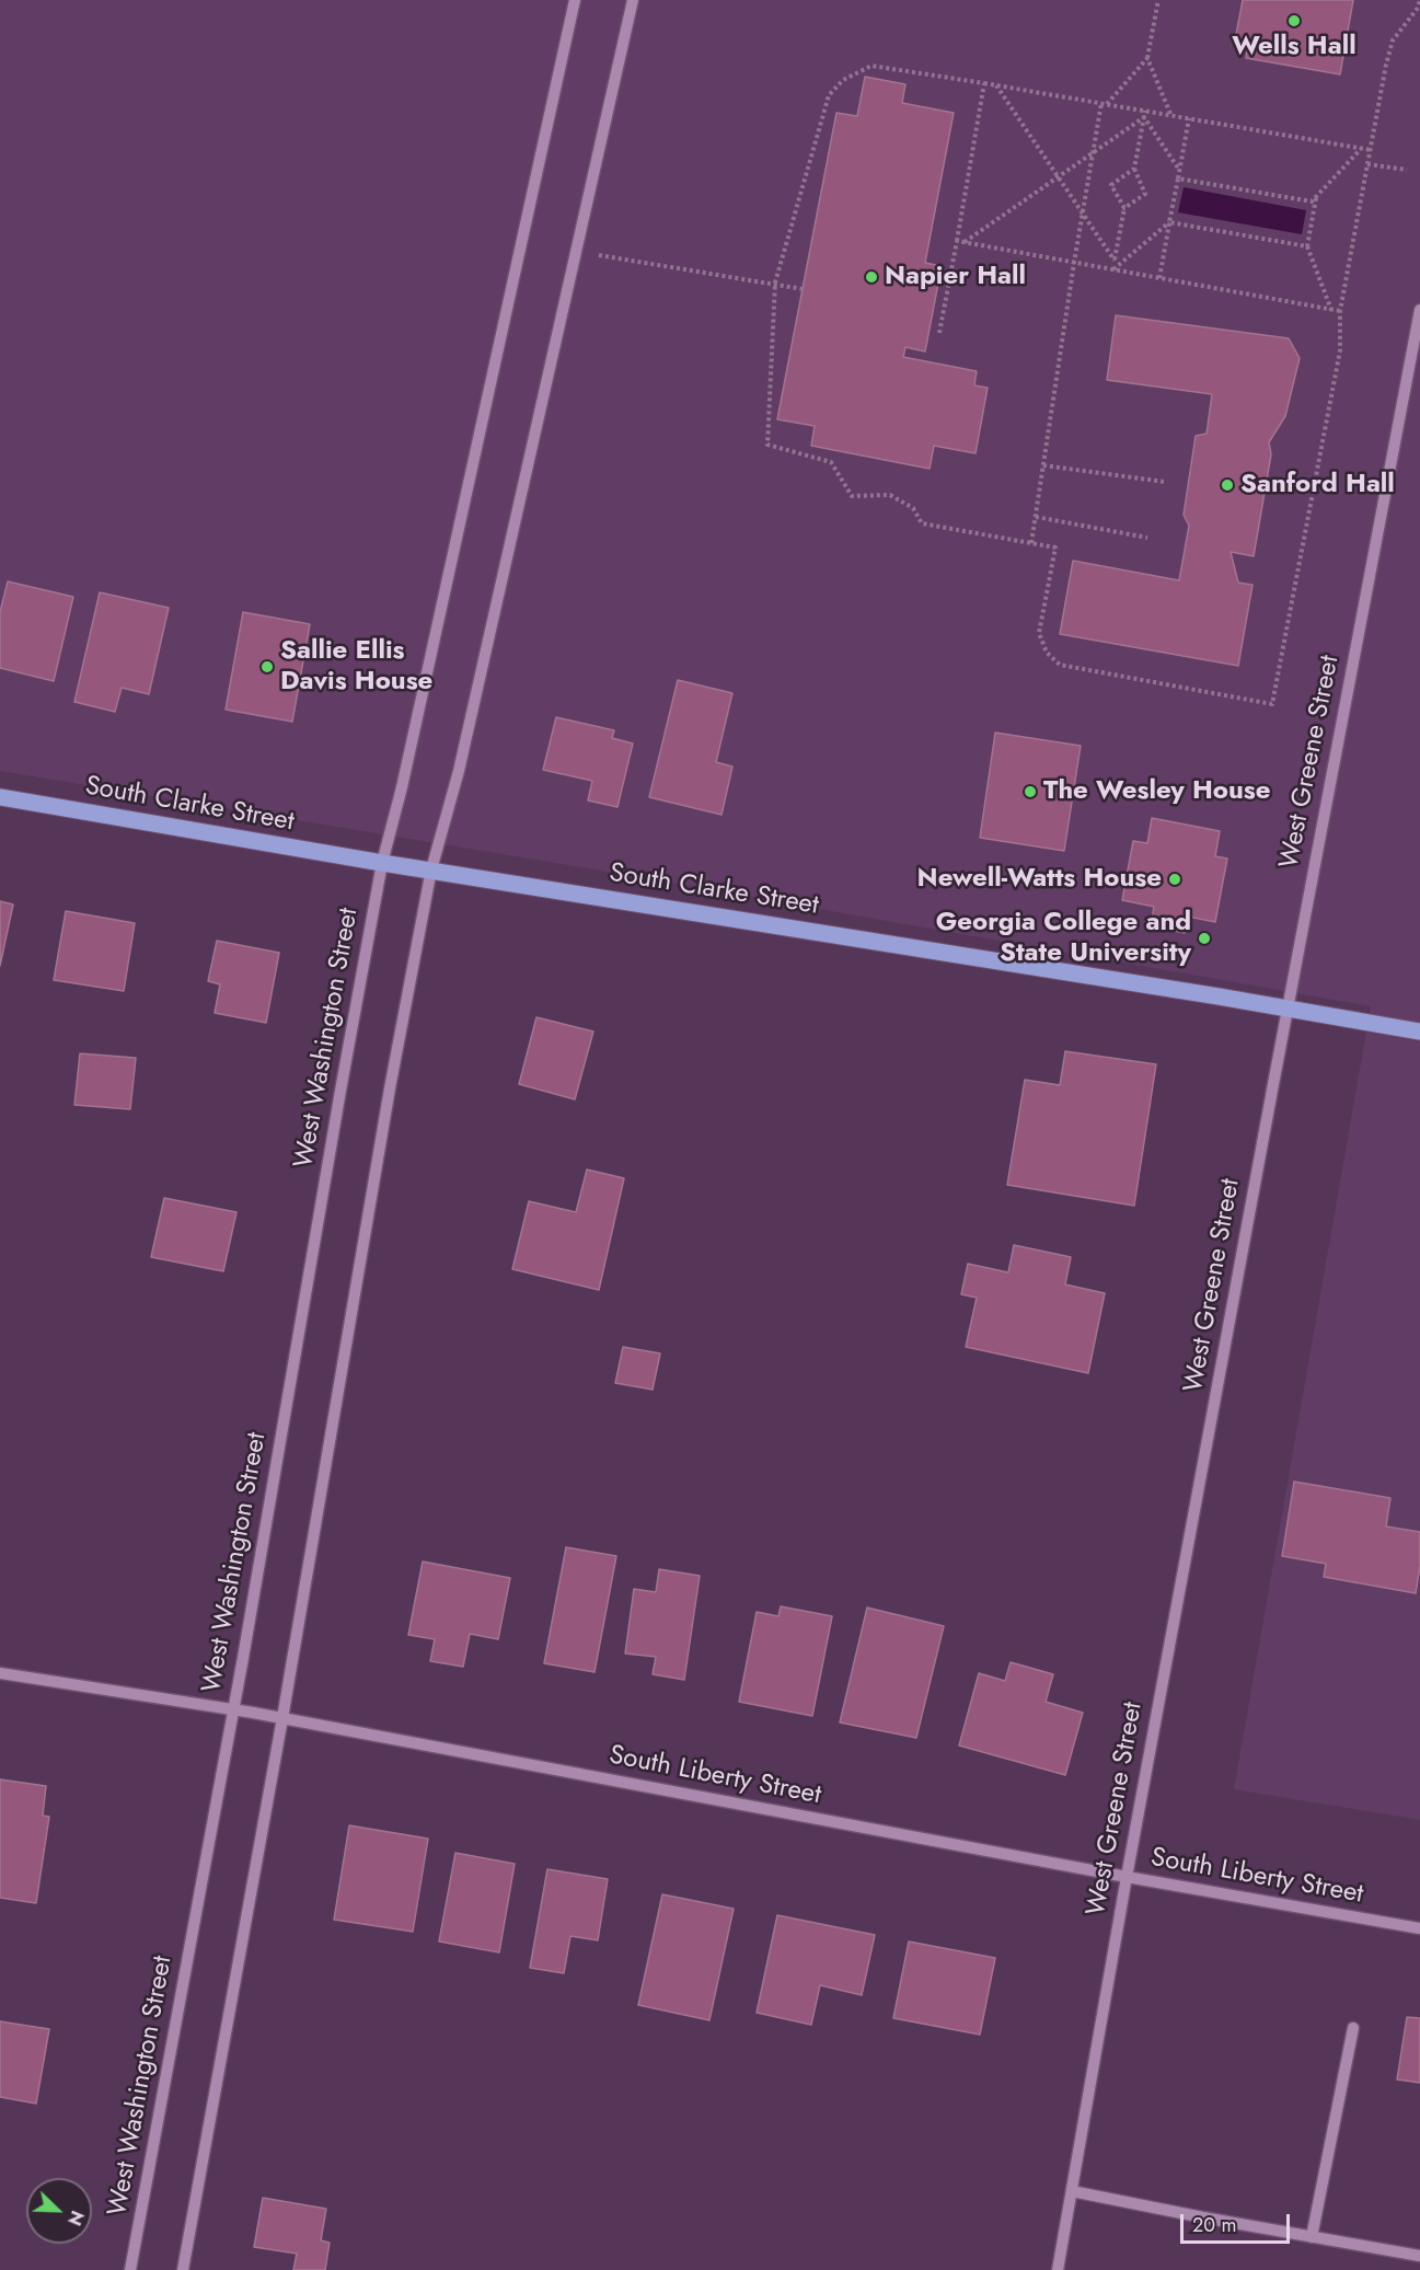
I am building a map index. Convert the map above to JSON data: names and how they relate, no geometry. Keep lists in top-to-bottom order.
{
  "streets": {
    "main road": ["South Clarke Street"],
    "street": ["West Greene Street", "West Washington Street", "South Liberty Street"]
  },
  "crossings": [
    ["West Greene Street", "South Clarke Street"],
    ["West Greene Street", "South Liberty Street"],
    ["South Clarke Street", "West Washington Street"],
    ["West Washington Street", "South Liberty Street"]
  ],
  "places": [
    "Wells Hall",
    "Napier Hall",
    "Sanford Hall",
    "Sallie Ellis Davis House",
    "The Wesley House",
    "Newell-Watts House",
    "Georgia College and State University"
  ],
  "scale_bar": "20 m",
  "north": "bottom right"
}
